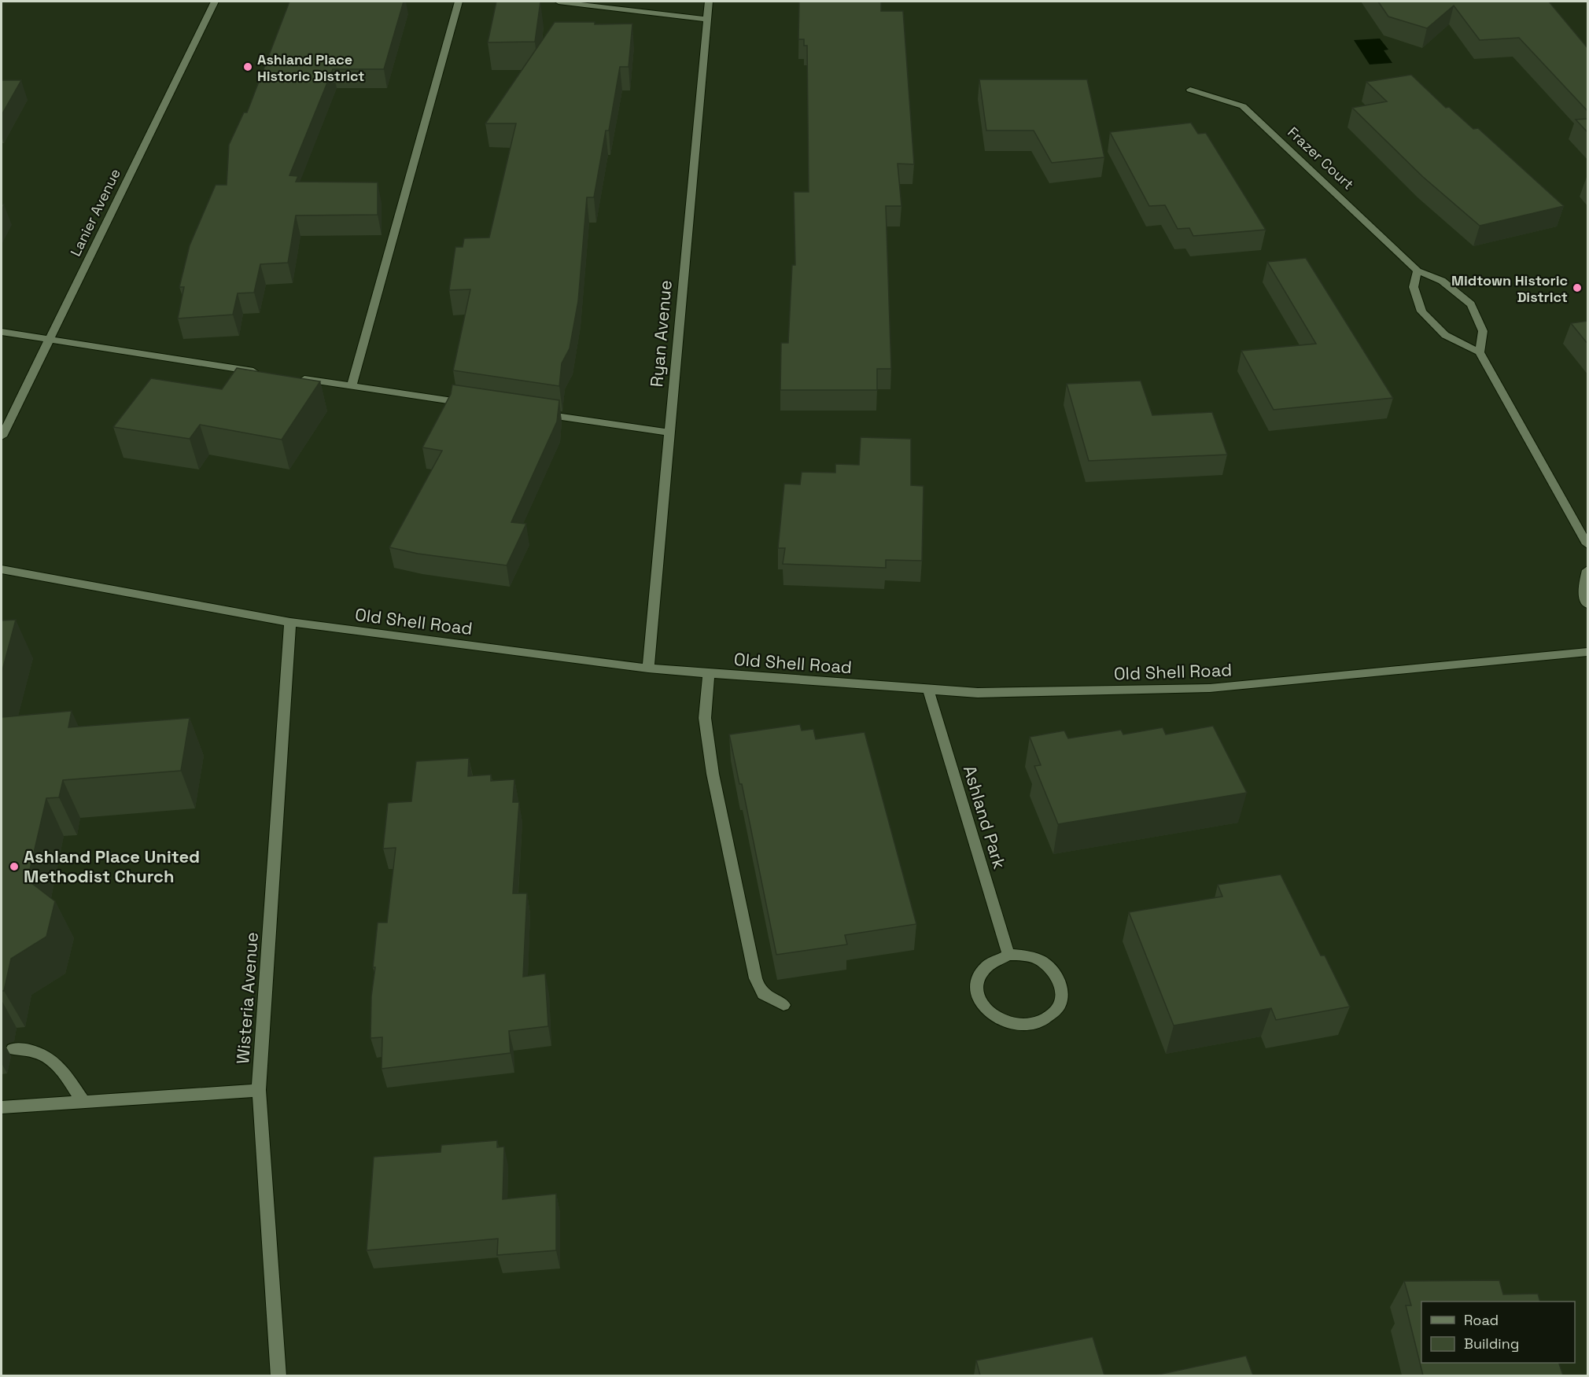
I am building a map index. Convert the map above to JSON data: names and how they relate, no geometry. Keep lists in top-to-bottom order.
{
  "streets": {
    "street": [
      "Frazer Court",
      "Lanier Avenue",
      "Ryan Avenue",
      "Old Shell Road",
      "Ashland Park",
      "Wisteria Avenue"
    ]
  },
  "crossings": [
    ["Ryan Avenue", "Old Shell Road"],
    ["Old Shell Road", "Ashland Park"],
    ["Old Shell Road", "Wisteria Avenue"]
  ],
  "places": ["Ashland Place Historic District", "Midtown Historic District", "Ashland Place United Methodist Church"],
  "legend": ["Road", "Building"]
}
